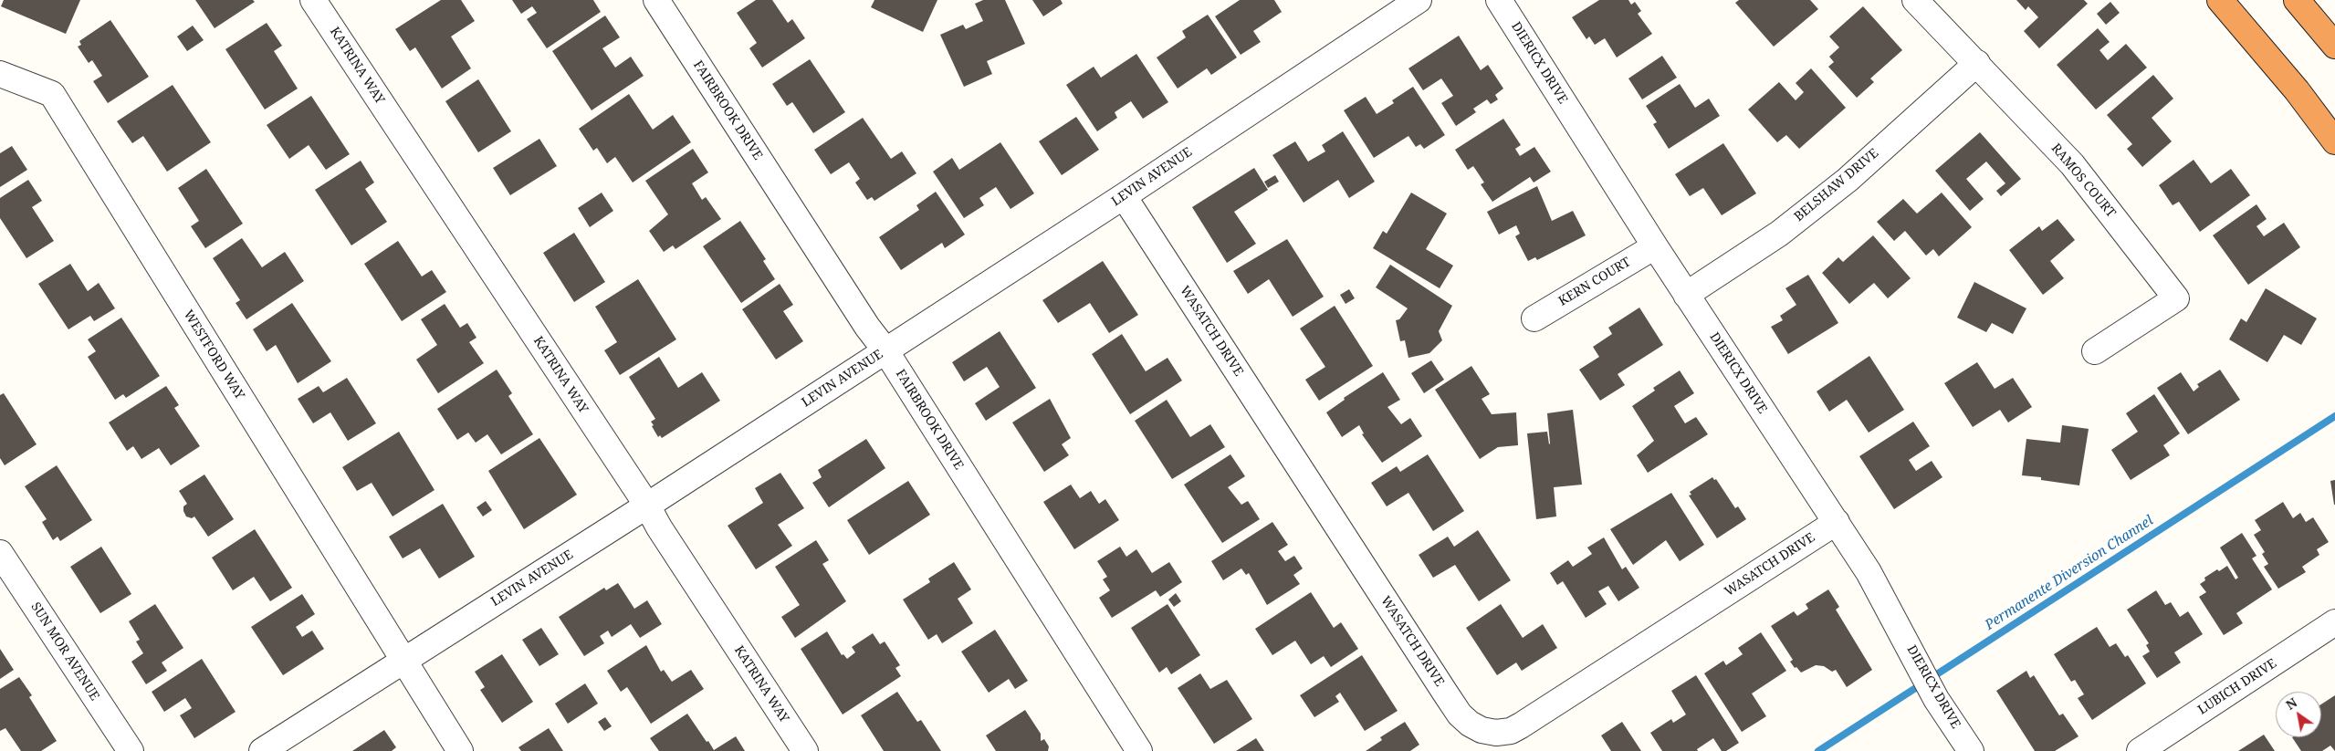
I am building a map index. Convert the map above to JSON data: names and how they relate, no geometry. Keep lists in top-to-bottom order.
{
  "streets": {
    "street": [
      "DIERICX DRIVE",
      "KATRINA WAY",
      "FAIRBROOK DRIVE",
      "LEVIN AVENUE",
      "RAMOS COURT",
      "BELSHAW DRIVE",
      "KERN COURT",
      "WASATCH DRIVE",
      "WESTFORD WAY",
      "SUN MOR AVENUE",
      "LUBICH DRIVE"
    ]
  },
  "crossings": [
    ["DIERICX DRIVE", "BELSHAW DRIVE"],
    ["DIERICX DRIVE", "KERN COURT"],
    ["DIERICX DRIVE", "WASATCH DRIVE"],
    ["KATRINA WAY", "LEVIN AVENUE"],
    ["FAIRBROOK DRIVE", "LEVIN AVENUE"],
    ["LEVIN AVENUE", "WASATCH DRIVE"],
    ["LEVIN AVENUE", "WESTFORD WAY"],
    ["RAMOS COURT", "BELSHAW DRIVE"]
  ],
  "water": ["Permanente Diversion Channel"],
  "north": "top left"
}
